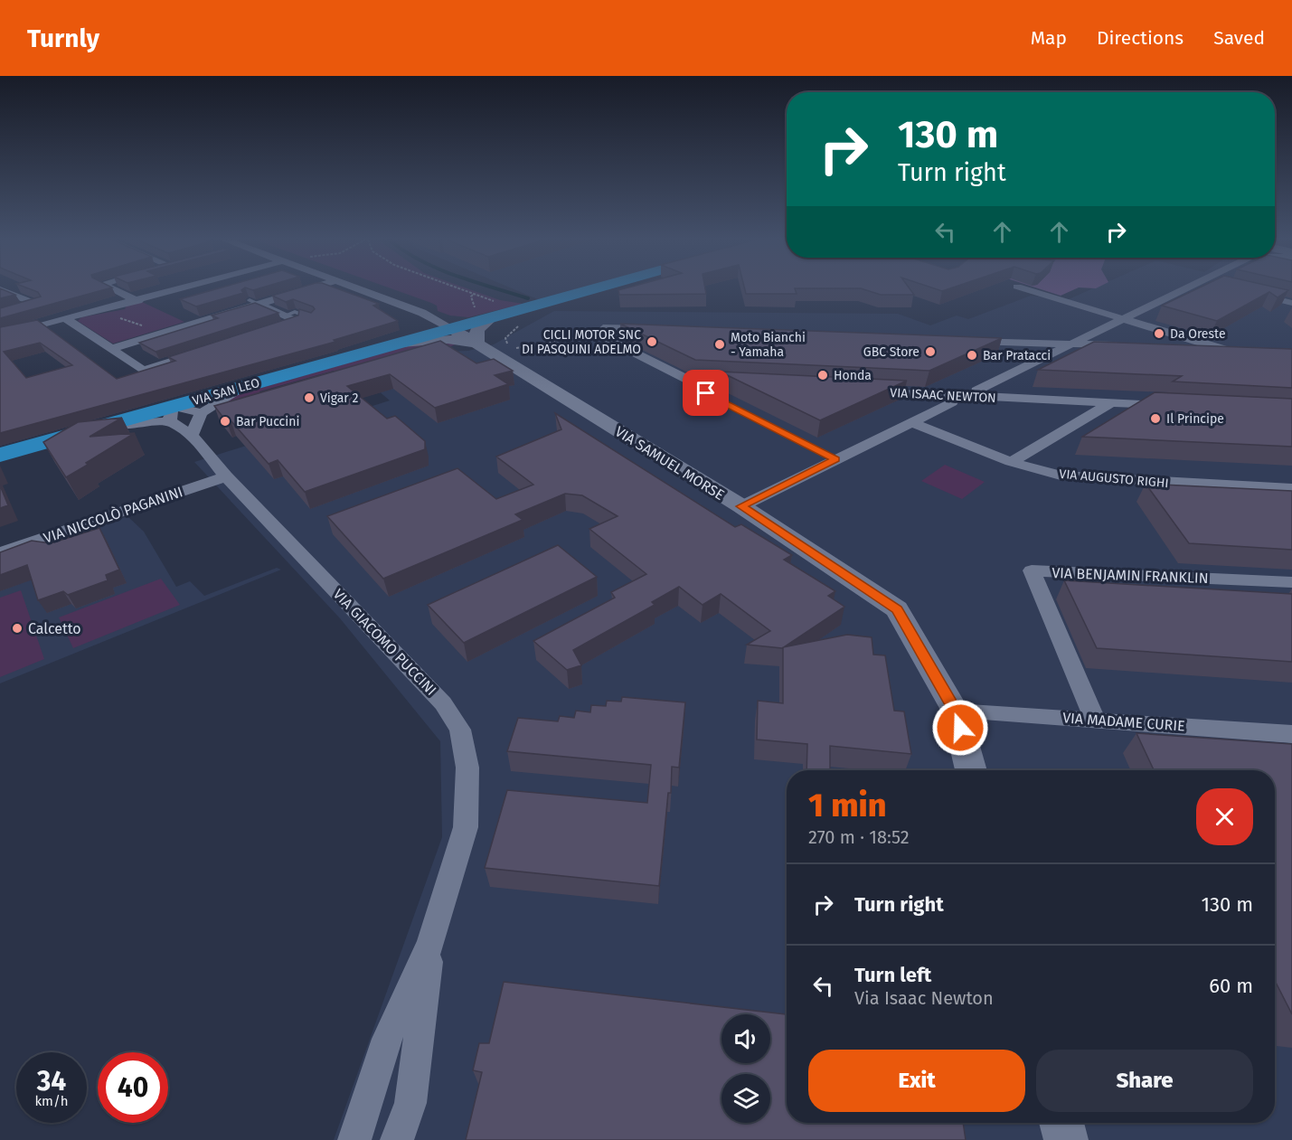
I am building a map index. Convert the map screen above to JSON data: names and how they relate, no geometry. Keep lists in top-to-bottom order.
{
  "streets": {
    "main road": ["VIA SAN LEO"],
    "street": [
      "VIA ISAAC NEWTON",
      "VIA SAMUEL MORSE",
      "VIA AUGUSTO RIGHI",
      "VIA NICCOLÒ PAGANINI",
      "VIA BENJAMIN FRANKLIN",
      "VIA GIACOMO PUCCINI",
      "VIA MADAME CURIE"
    ]
  },
  "crossings": [
    ["VIA SAN LEO", "VIA SAMUEL MORSE"],
    ["VIA SAN LEO", "VIA GIACOMO PUCCINI"],
    ["VIA SAMUEL MORSE", "VIA MADAME CURIE"],
    ["VIA NICCOLÒ PAGANINI", "VIA GIACOMO PUCCINI"],
    ["VIA BENJAMIN FRANKLIN", "VIA MADAME CURIE"]
  ],
  "places": [
    "Da Oreste",
    "CICLI MOTOR SNC DI PASQUINI ADELMO",
    "Moto Bianchi - Yamaha",
    "GBC Store",
    "Bar Pratacci",
    "Honda",
    "Vigar 2",
    "Il Principe",
    "Bar Puccini",
    "Calcetto"
  ],
  "page": {
    "header": "Turnly",
    "nav": ["Map", "Directions", "Saved"],
    "turn": ["130 m", "Turn right"],
    "heading": ["1 min", "270 m · 18:52"],
    "list": [
      {
        "name": "Turn right",
        "value": "130 m"
      },
      {
        "name": "Turn left",
        "note": "Via Isaac Newton",
        "value": "60 m"
      }
    ],
    "buttons": ["Exit", "Share"],
    "speed": "34 km/h",
    "limit": "40"
  }
}
